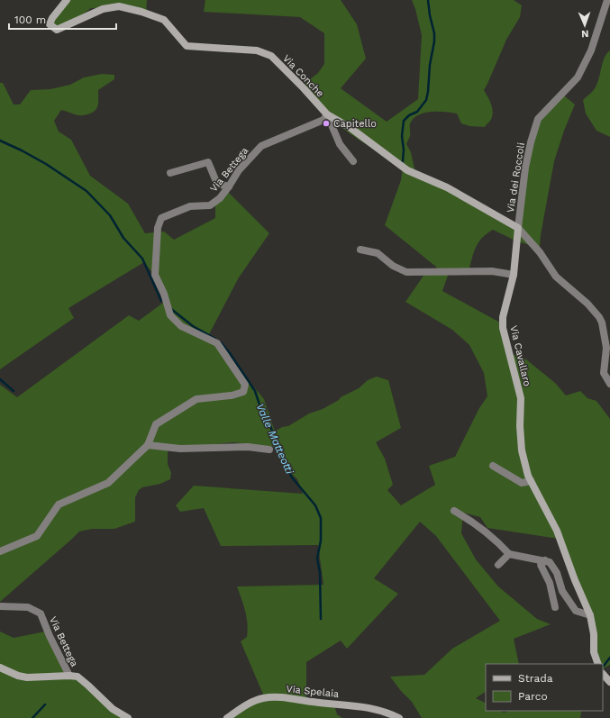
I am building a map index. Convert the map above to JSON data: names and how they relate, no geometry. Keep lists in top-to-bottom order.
{
  "streets": {
    "street": [
      "Via Conche",
      "Via Bettega",
      "Via dei Roccoli",
      "Via Cavallaro",
      "Via Spelaia"
    ]
  },
  "crossings": [
    ["Via Conche", "Via Bettega"],
    ["Via Conche", "Via dei Roccoli"],
    ["Via Conche", "Via Cavallaro"],
    ["Via dei Roccoli", "Via Cavallaro"]
  ],
  "water": ["Valle Matteotti"],
  "places": ["Capitello"],
  "legend": ["Strada", "Parco"],
  "scale_bar": "100 m",
  "north": "bottom"
}
